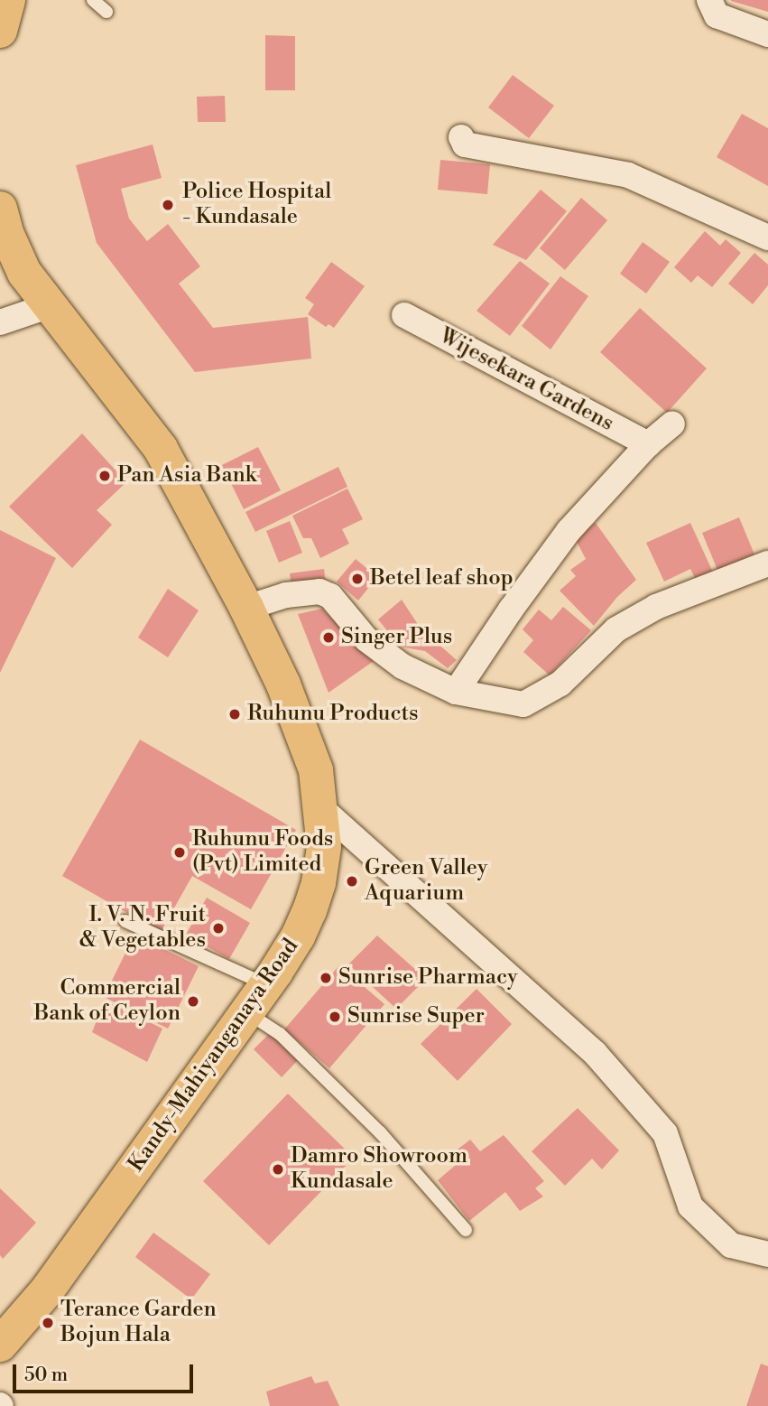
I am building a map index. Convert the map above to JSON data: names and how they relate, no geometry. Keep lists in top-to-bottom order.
{
  "streets": {
    "highway": ["Kandy-Mahiyanganaya Road"],
    "street": ["Wijesekara Gardens"]
  },
  "places": [
    "Police Hospital - Kundasale",
    "Pan Asia Bank",
    "Betel leaf shop",
    "Singer Plus",
    "Ruhunu Products",
    "Ruhunu Foods (Pvt) Limited",
    "Green Valley Aquarium",
    "I. V. N. Fruit & Vegetables",
    "Sunrise Pharmacy",
    "Commercial Bank of Ceylon",
    "Sunrise Super",
    "Damro Showroom Kundasale",
    "Terance Garden Bojun Hala"
  ],
  "scale_bar": "50 m"
}
